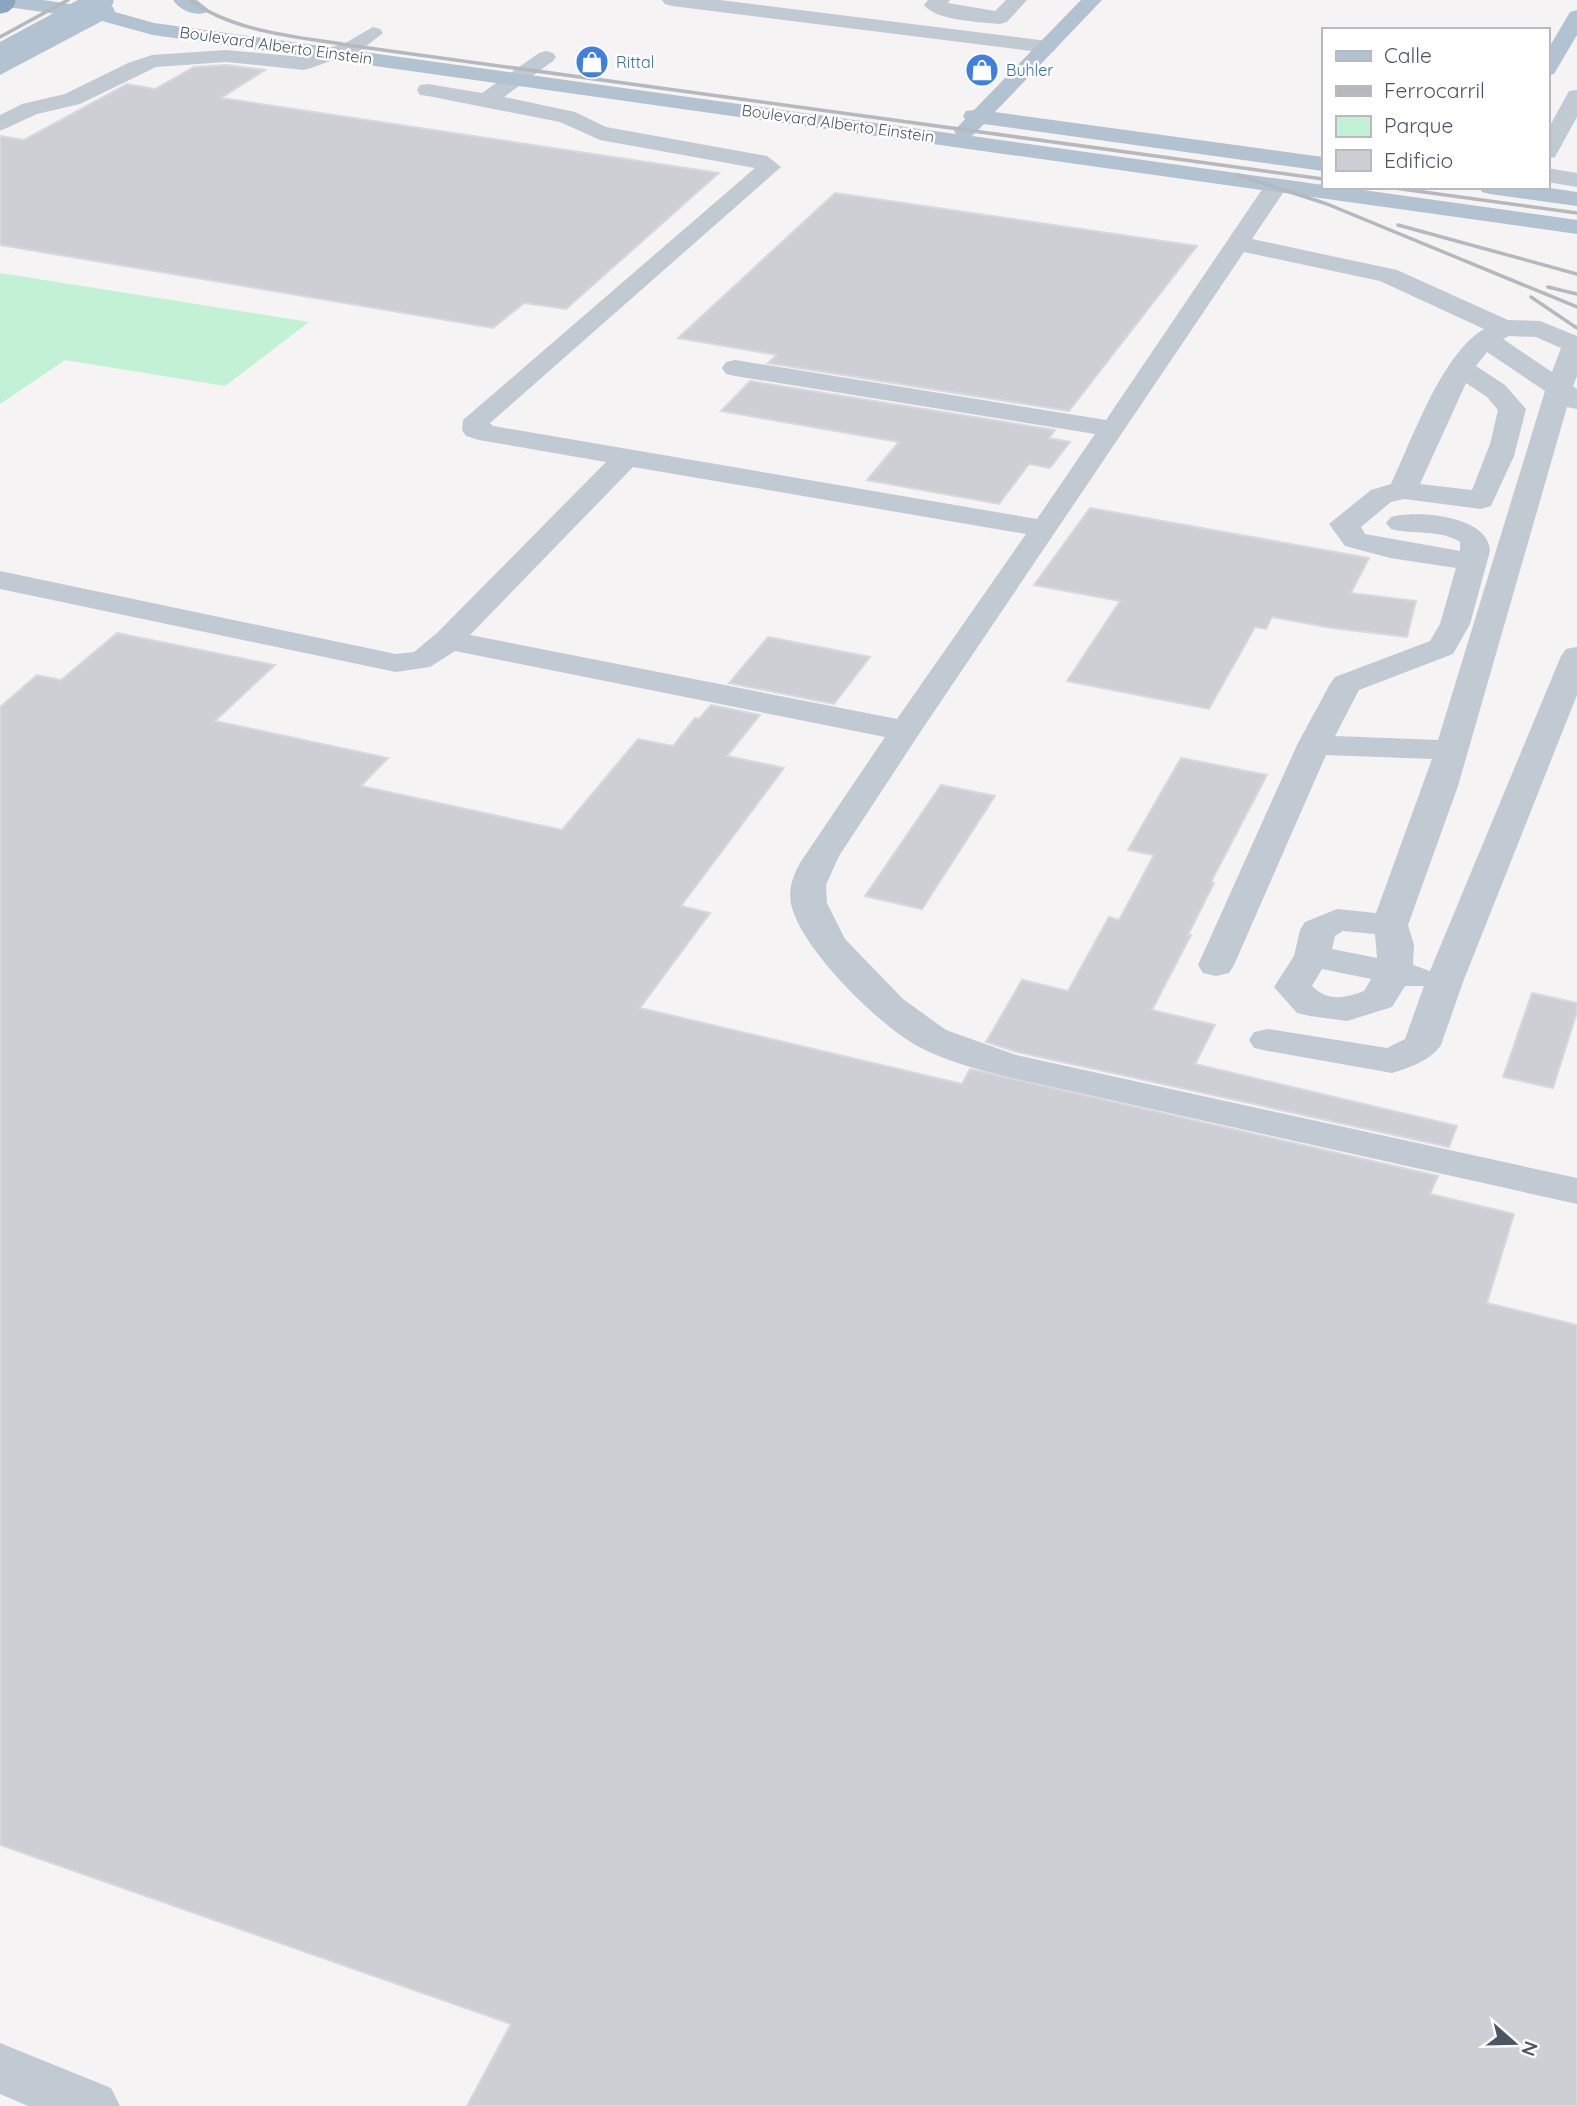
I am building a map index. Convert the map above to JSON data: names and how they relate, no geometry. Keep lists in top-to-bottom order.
{
  "streets": {
    "main road": ["Boulevard Alberto Einstein"]
  },
  "places": {
    "shop": ["Rittal", "Buhler"]
  },
  "legend": [
    "Calle",
    "Ferrocarril",
    "Parque",
    "Edificio"
  ],
  "north": "right"
}
